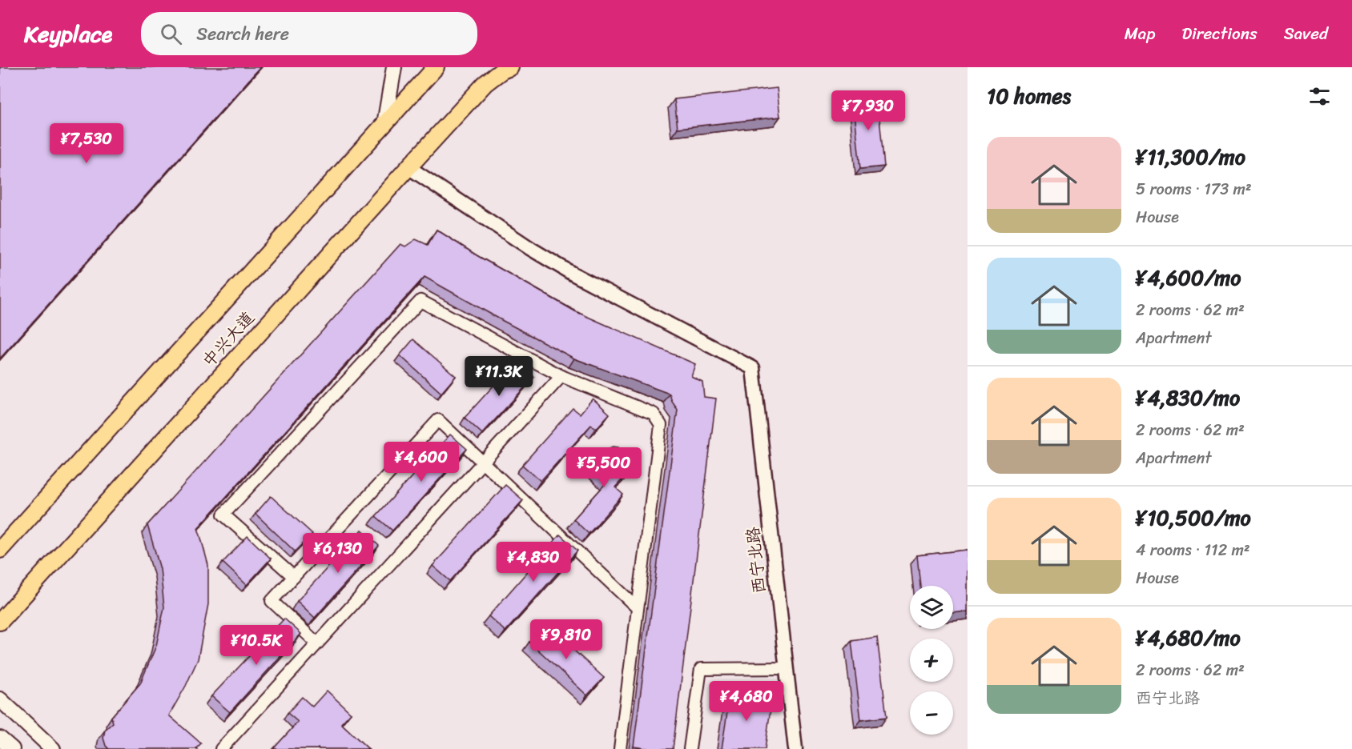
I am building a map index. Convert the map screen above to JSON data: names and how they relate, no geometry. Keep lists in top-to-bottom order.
{
  "streets": {
    "main road": ["中兴大道"],
    "street": ["西宁北路"]
  },
  "crossings": [
    ["中兴大道", "西宁北路"]
  ],
  "page": {
    "header": "Keyplace",
    "search": "Search here",
    "nav": ["Map", "Directions", "Saved"],
    "heading": "10 homes",
    "price": [
      "¥7,930",
      "¥7,530",
      "¥11.3K",
      "¥4,600",
      "¥5,500",
      "¥6,130",
      "¥4,830",
      "¥9,810",
      "¥10.5K",
      "¥4,680"
    ],
    "list": [
      {
        "name": "¥11,300/mo",
        "note": "5 rooms · 173 m² · House"
      },
      {
        "name": "¥4,600/mo",
        "note": "2 rooms · 62 m² · Apartment"
      },
      {
        "name": "¥4,830/mo",
        "note": "2 rooms · 62 m² · Apartment"
      },
      {
        "name": "¥10,500/mo",
        "note": "4 rooms · 112 m² · House"
      },
      {
        "name": "¥4,680/mo",
        "note": "2 rooms · 62 m² · 西宁北路"
      }
    ],
    "map_buttons": ["+", "−"]
  }
}
